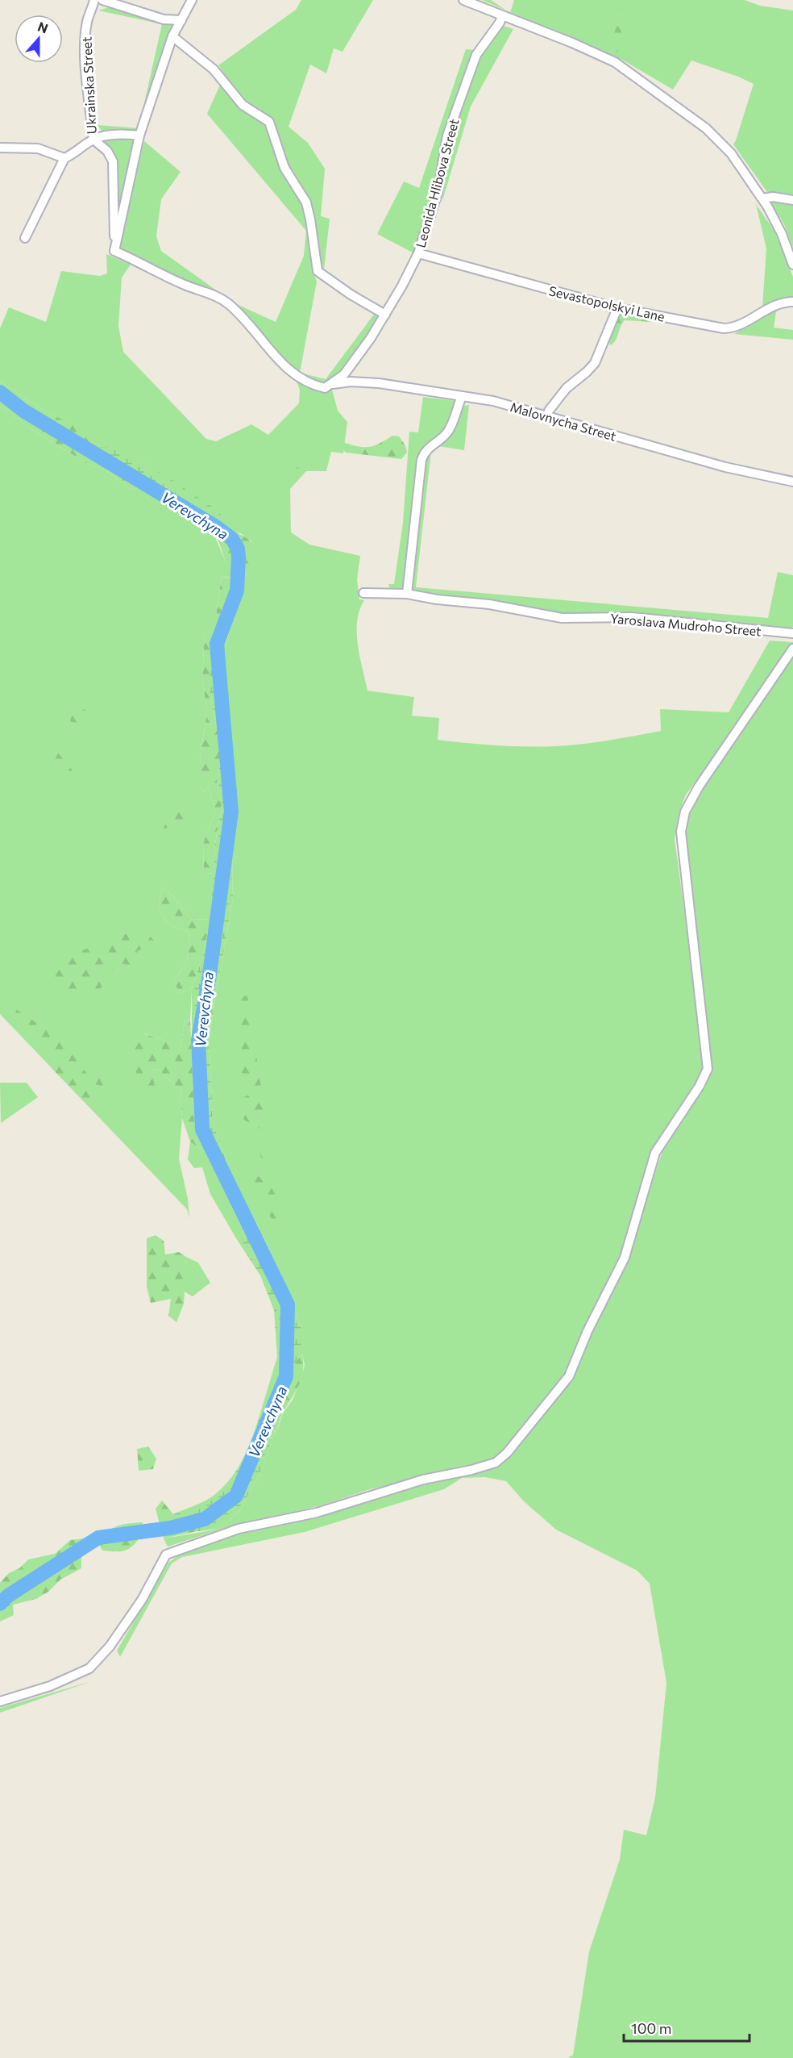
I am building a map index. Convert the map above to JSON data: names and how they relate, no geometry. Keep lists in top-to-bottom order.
{
  "streets": {
    "street": [
      "Ukrainska Street",
      "Leonida Hlibova Street",
      "Sevastopolskyi Lane",
      "Malovnycha Street",
      "Yaroslava Mudroho Street"
    ]
  },
  "crossings": [
    ["Leonida Hlibova Street", "Sevastopolskyi Lane"],
    ["Leonida Hlibova Street", "Malovnycha Street"]
  ],
  "water": ["Verevchyna"],
  "scale_bar": "100 m",
  "north": "top"
}
